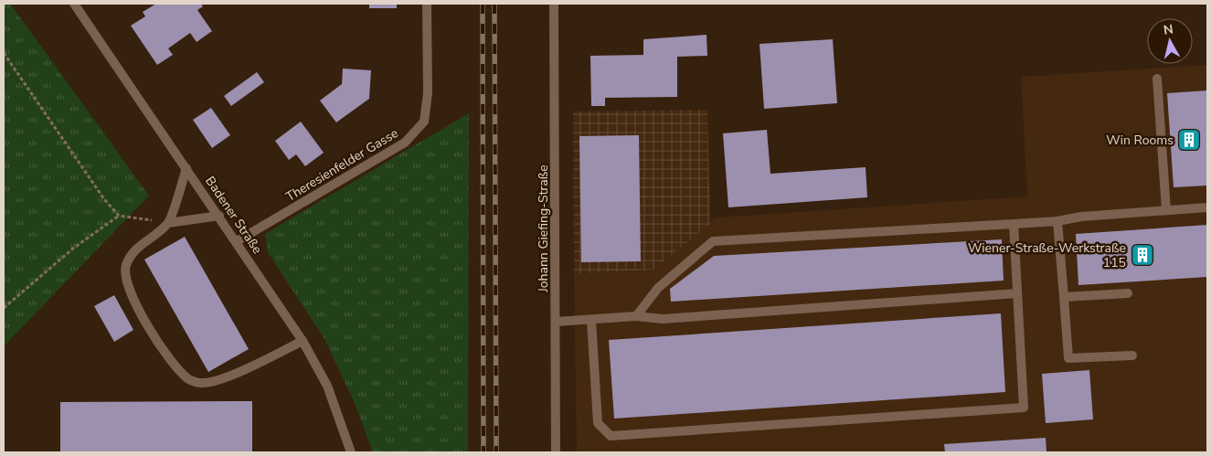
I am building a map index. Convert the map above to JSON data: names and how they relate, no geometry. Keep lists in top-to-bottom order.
{
  "streets": {
    "street": ["Theresienfelder Gasse", "Badener Straße", "Johann Giefing-Straße"]
  },
  "crossings": [
    ["Theresienfelder Gasse", "Badener Straße"]
  ],
  "places": {
    "building": ["Win Rooms", "Wiener-Straße-Werkstraße 115"]
  },
  "north": "top"
}
